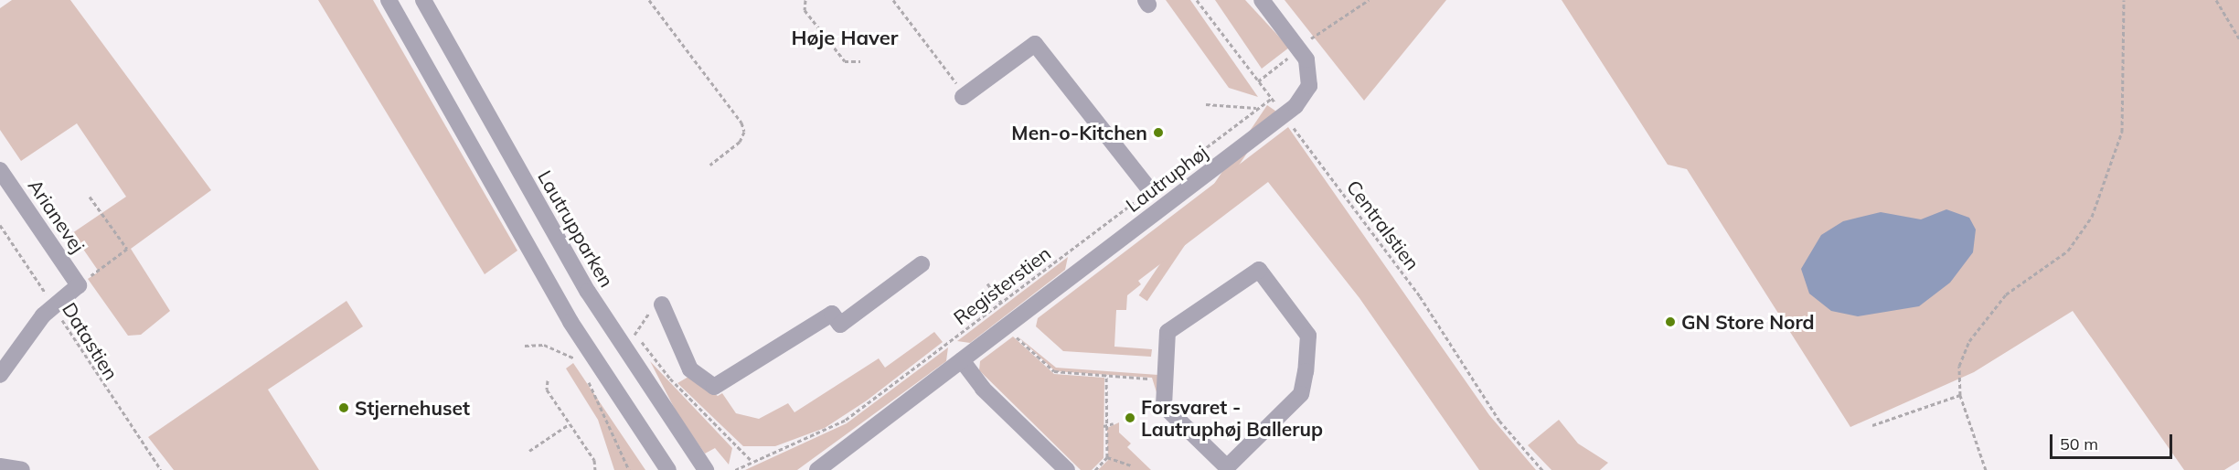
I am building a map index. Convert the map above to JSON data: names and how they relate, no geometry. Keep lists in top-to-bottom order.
{
  "streets": {
    "street": ["Lautruphøj", "Arianevej", "Lautrupparken"],
    "path": ["Centralstien", "Registerstien", "Datastien"]
  },
  "crossings": [
    ["Lautruphøj", "Centralstien"],
    ["Centralstien", "Registerstien"]
  ],
  "districts": ["Høje Haver"],
  "places": [
    "Men-o-Kitchen",
    "GN Store Nord",
    "Stjernehuset",
    "Forsvaret - Lautruphøj Ballerup"
  ],
  "scale_bar": "50 m"
}
